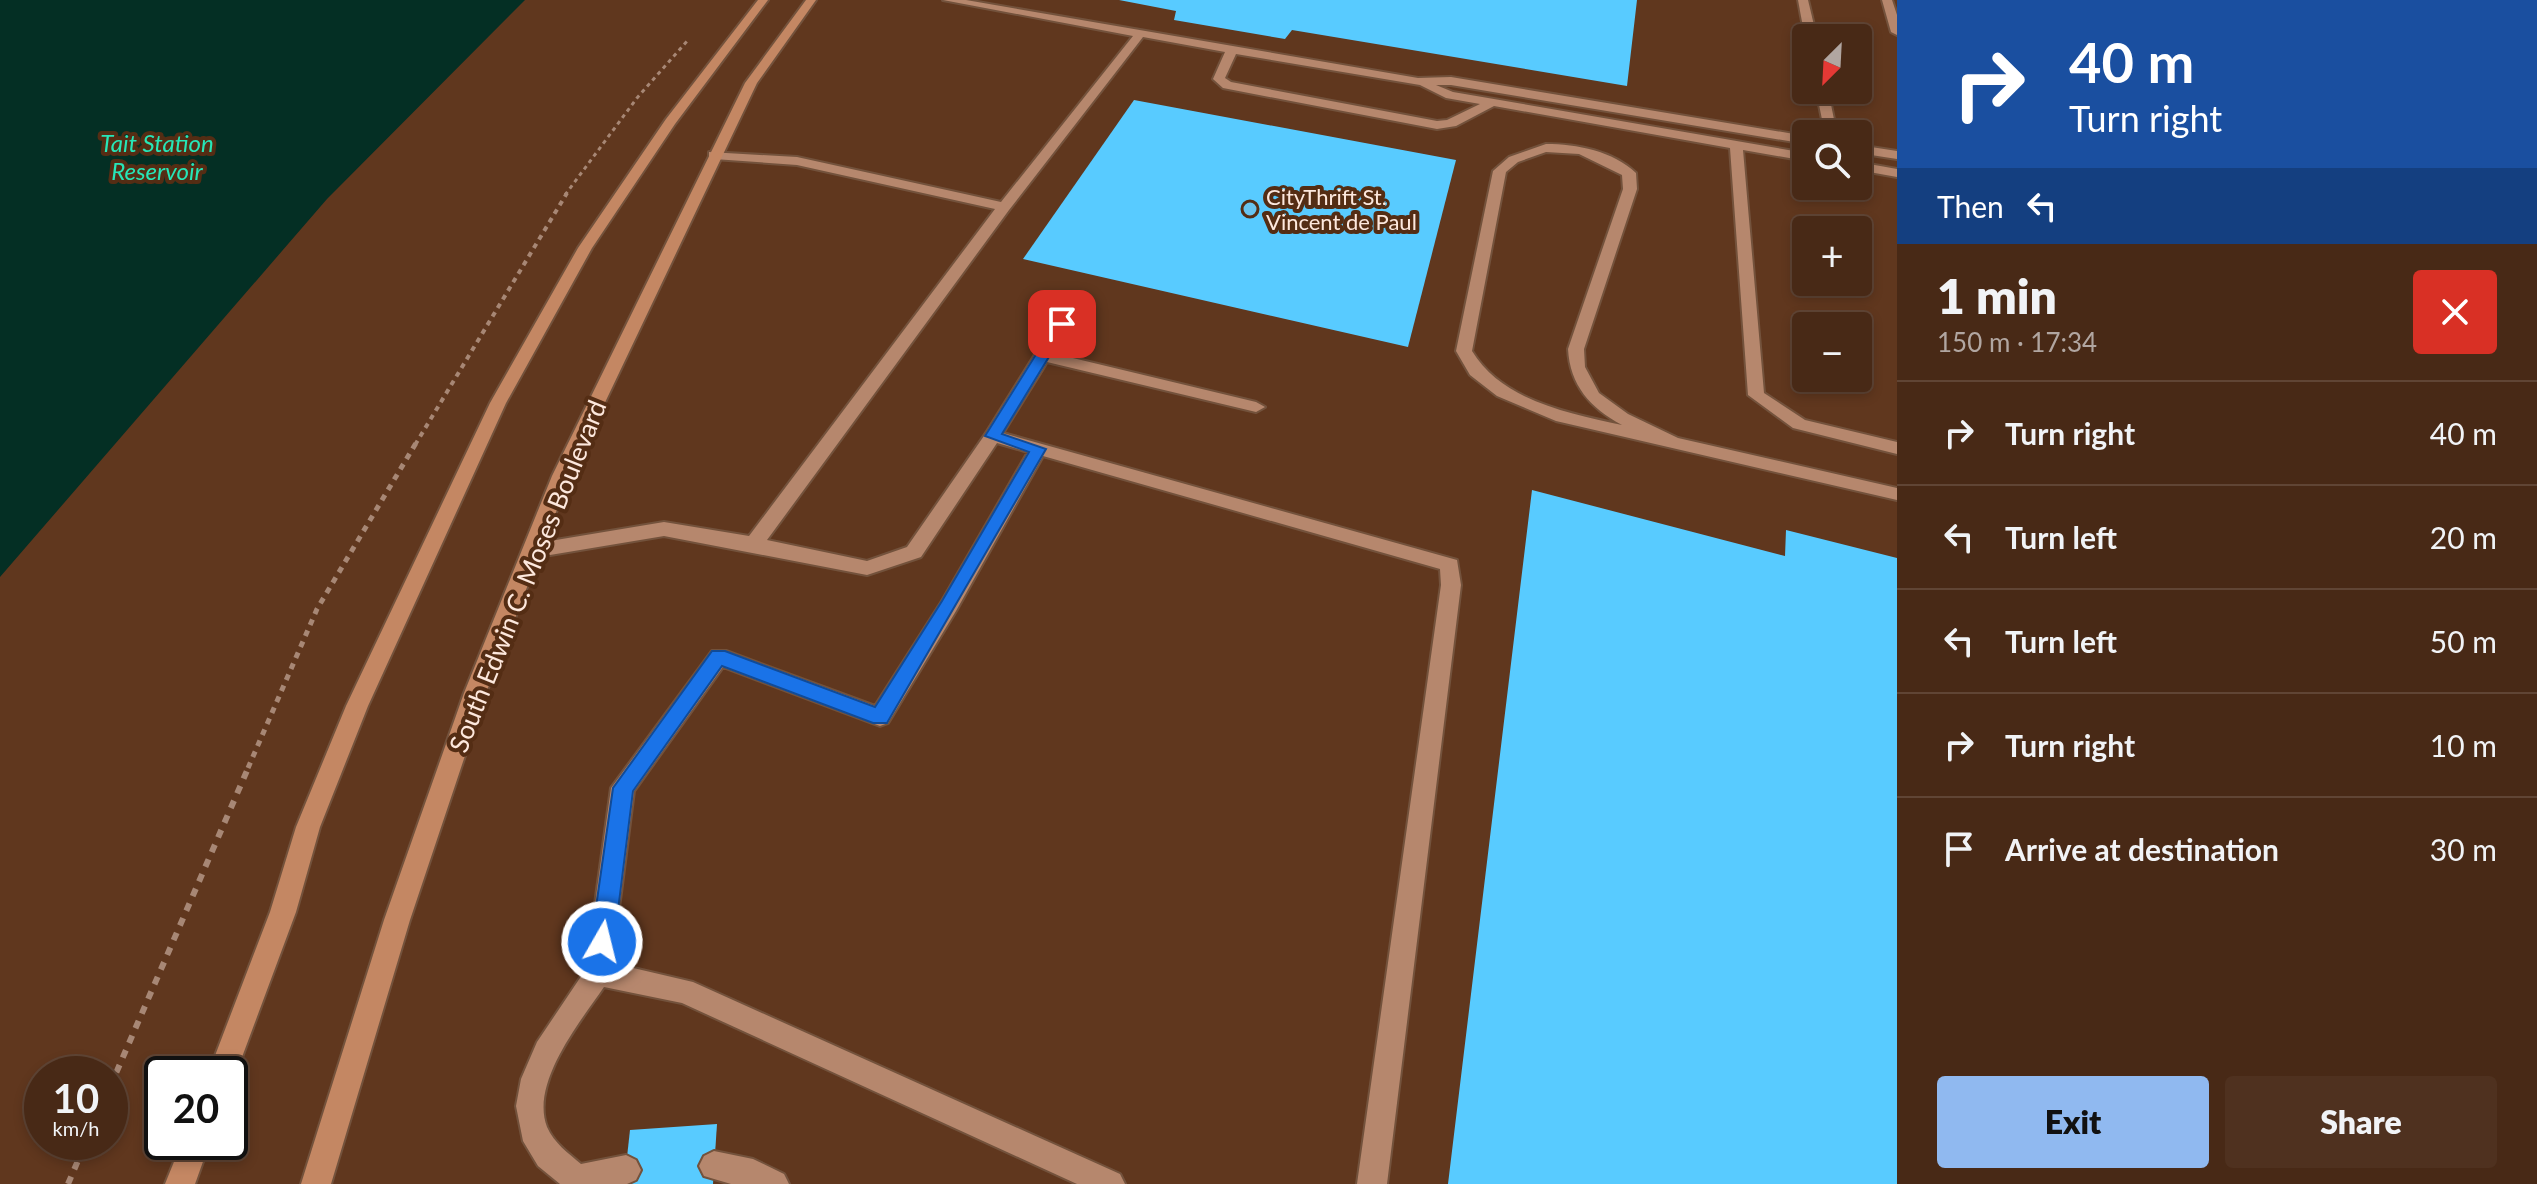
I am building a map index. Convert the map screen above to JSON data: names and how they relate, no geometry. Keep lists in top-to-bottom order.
{
  "streets": {
    "main road": ["South Edwin C. Moses Boulevard"]
  },
  "water": ["Tait Station Reservoir"],
  "places": ["CityThrift St. Vincent de Paul"],
  "north": "bottom left",
  "page": {
    "turn": ["40 m", "Turn right"],
    "map_buttons": ["+", "−"],
    "then": "Then",
    "heading": ["1 min", "150 m · 17:34"],
    "list": [
      {
        "name": "Turn right",
        "value": "40 m"
      },
      {
        "name": "Turn left",
        "value": "20 m"
      },
      {
        "name": "Turn left",
        "value": "50 m"
      },
      {
        "name": "Turn right",
        "value": "10 m"
      },
      {
        "name": "Arrive at destination",
        "value": "30 m"
      }
    ],
    "speed": "10 km/h",
    "limit": "20",
    "buttons": ["Exit", "Share"]
  }
}
